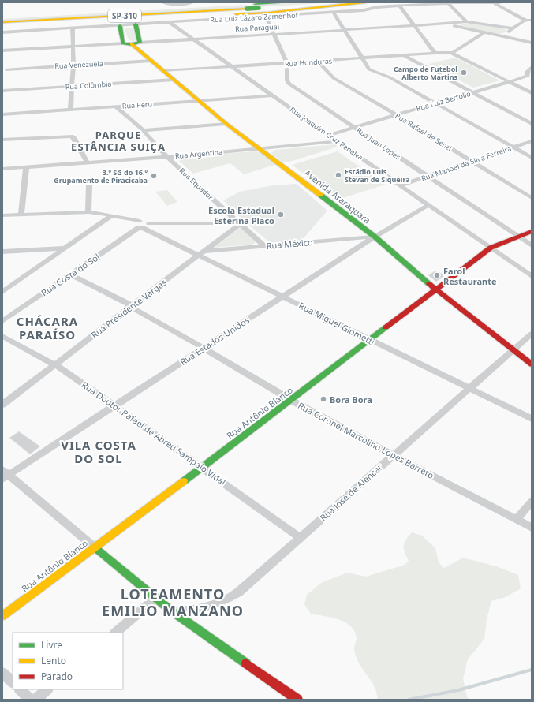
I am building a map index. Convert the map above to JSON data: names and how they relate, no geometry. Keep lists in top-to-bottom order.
{
  "streets": {
    "main road": [
      "SP-310",
      "Rua Paraguai",
      "Avenida Araraquara",
      "Rua Antônio Blanco"
    ],
    "street": [
      "Rua Luiz Lázaro Zamenhof",
      "Rua Honduras",
      "Rua Venezuela",
      "Rua Colômbia",
      "Rua Luiz Bertollo",
      "Rua Peru",
      "Rua Rafael de Senzi",
      "Rua Joaquim Cruz Penalva",
      "Rua Juan Lopes",
      "Rua Argentina",
      "Rua Manoel da Silva Ferreira",
      "Rua Equador",
      "Rua México",
      "Rua Costa do Sol",
      "Rua Presidente Vargas",
      "Rua Miguel Giometti",
      "Rua Estados Unidos",
      "Rua Doutor Rafael de Abreu Sampaio Vidal",
      "Rua Coronel Marcolino Lopes Barreto",
      "Rua José de Alencar"
    ]
  },
  "crossings": [
    ["Rua Luiz Lázaro Zamenhof", "Rua Joaquim Cruz Penalva"],
    ["Rua Paraguai", "Rua Joaquim Cruz Penalva"],
    ["Rua Paraguai", "Avenida Araraquara"],
    ["Rua Honduras", "Rua Rafael de Senzi"],
    ["Rua Honduras", "Rua Joaquim Cruz Penalva"],
    ["Rua Honduras", "Rua Juan Lopes"],
    ["Rua Honduras", "Avenida Araraquara"],
    ["Rua Venezuela", "Avenida Araraquara"],
    ["Rua Colômbia", "Avenida Araraquara"],
    ["Rua Luiz Bertollo", "Rua Rafael de Senzi"],
    ["Rua Luiz Bertollo", "Rua Joaquim Cruz Penalva"],
    ["Rua Luiz Bertollo", "Rua Juan Lopes"],
    ["Rua Peru", "Rua Joaquim Cruz Penalva"],
    ["Rua Peru", "Rua Equador"],
    ["Rua Peru", "Avenida Araraquara"],
    ["Rua Rafael de Senzi", "Rua Manoel da Silva Ferreira"],
    ["Rua Joaquim Cruz Penalva", "Rua Argentina"],
    ["Rua Joaquim Cruz Penalva", "Rua Manoel da Silva Ferreira"],
    ["Rua Joaquim Cruz Penalva", "Rua Estados Unidos"],
    ["Rua Joaquim Cruz Penalva", "Rua Antônio Blanco"],
    ["Rua Juan Lopes", "Rua Manoel da Silva Ferreira"],
    ["Rua Juan Lopes", "Rua Antônio Blanco"],
    ["Rua Argentina", "Rua Equador"],
    ["Rua Argentina", "Avenida Araraquara"],
    ["Rua Equador", "Rua México"],
    ["Rua Equador", "Rua Costa do Sol"],
    ["Rua Equador", "Rua Presidente Vargas"],
    ["Avenida Araraquara", "Rua México"],
    ["Avenida Araraquara", "Rua Estados Unidos"],
    ["Avenida Araraquara", "Rua Antônio Blanco"],
    ["Avenida Araraquara", "Rua José de Alencar"],
    ["Rua México", "Rua Presidente Vargas"],
    ["Rua México", "Rua Miguel Giometti"],
    ["Rua México", "Rua Estados Unidos"],
    ["Rua Costa do Sol", "Rua Presidente Vargas"],
    ["Rua Costa do Sol", "Rua Miguel Giometti"],
    ["Rua Costa do Sol", "Rua Coronel Marcolino Lopes Barreto"],
    ["Rua Presidente Vargas", "Rua Miguel Giometti"],
    ["Rua Presidente Vargas", "Rua Doutor Rafael de Abreu Sampaio Vidal"],
    ["Rua Presidente Vargas", "Rua Coronel Marcolino Lopes Barreto"],
    ["Rua Miguel Giometti", "Rua Estados Unidos"],
    ["Rua Miguel Giometti", "Rua Antônio Blanco"],
    ["Rua Miguel Giometti", "Rua José de Alencar"],
    ["Rua Estados Unidos", "Rua Doutor Rafael de Abreu Sampaio Vidal"],
    ["Rua Estados Unidos", "Rua Coronel Marcolino Lopes Barreto"],
    ["Rua Antônio Blanco", "Rua Doutor Rafael de Abreu Sampaio Vidal"],
    ["Rua Antônio Blanco", "Rua Coronel Marcolino Lopes Barreto"],
    ["Rua Doutor Rafael de Abreu Sampaio Vidal", "Rua José de Alencar"],
    ["Rua Coronel Marcolino Lopes Barreto", "Rua José de Alencar"]
  ],
  "districts": [
    "PARQUE ESTÂNCIA SUIÇA",
    "CHÁCARA PARAÍSO",
    "VILA COSTA DO SOL",
    "LOTEAMENTO EMILIO MANZANO"
  ],
  "places": [
    "Campo de Futebol Alberto Martins",
    "Estádio Luís Stevan de Siqueira",
    "3.º SG do 16.º Grupamento de Piracicaba",
    "Escola Estadual Esterina Placo",
    "Farol Restaurante",
    "Bora Bora"
  ],
  "legend": ["Livre", "Lento", "Parado"]
}
